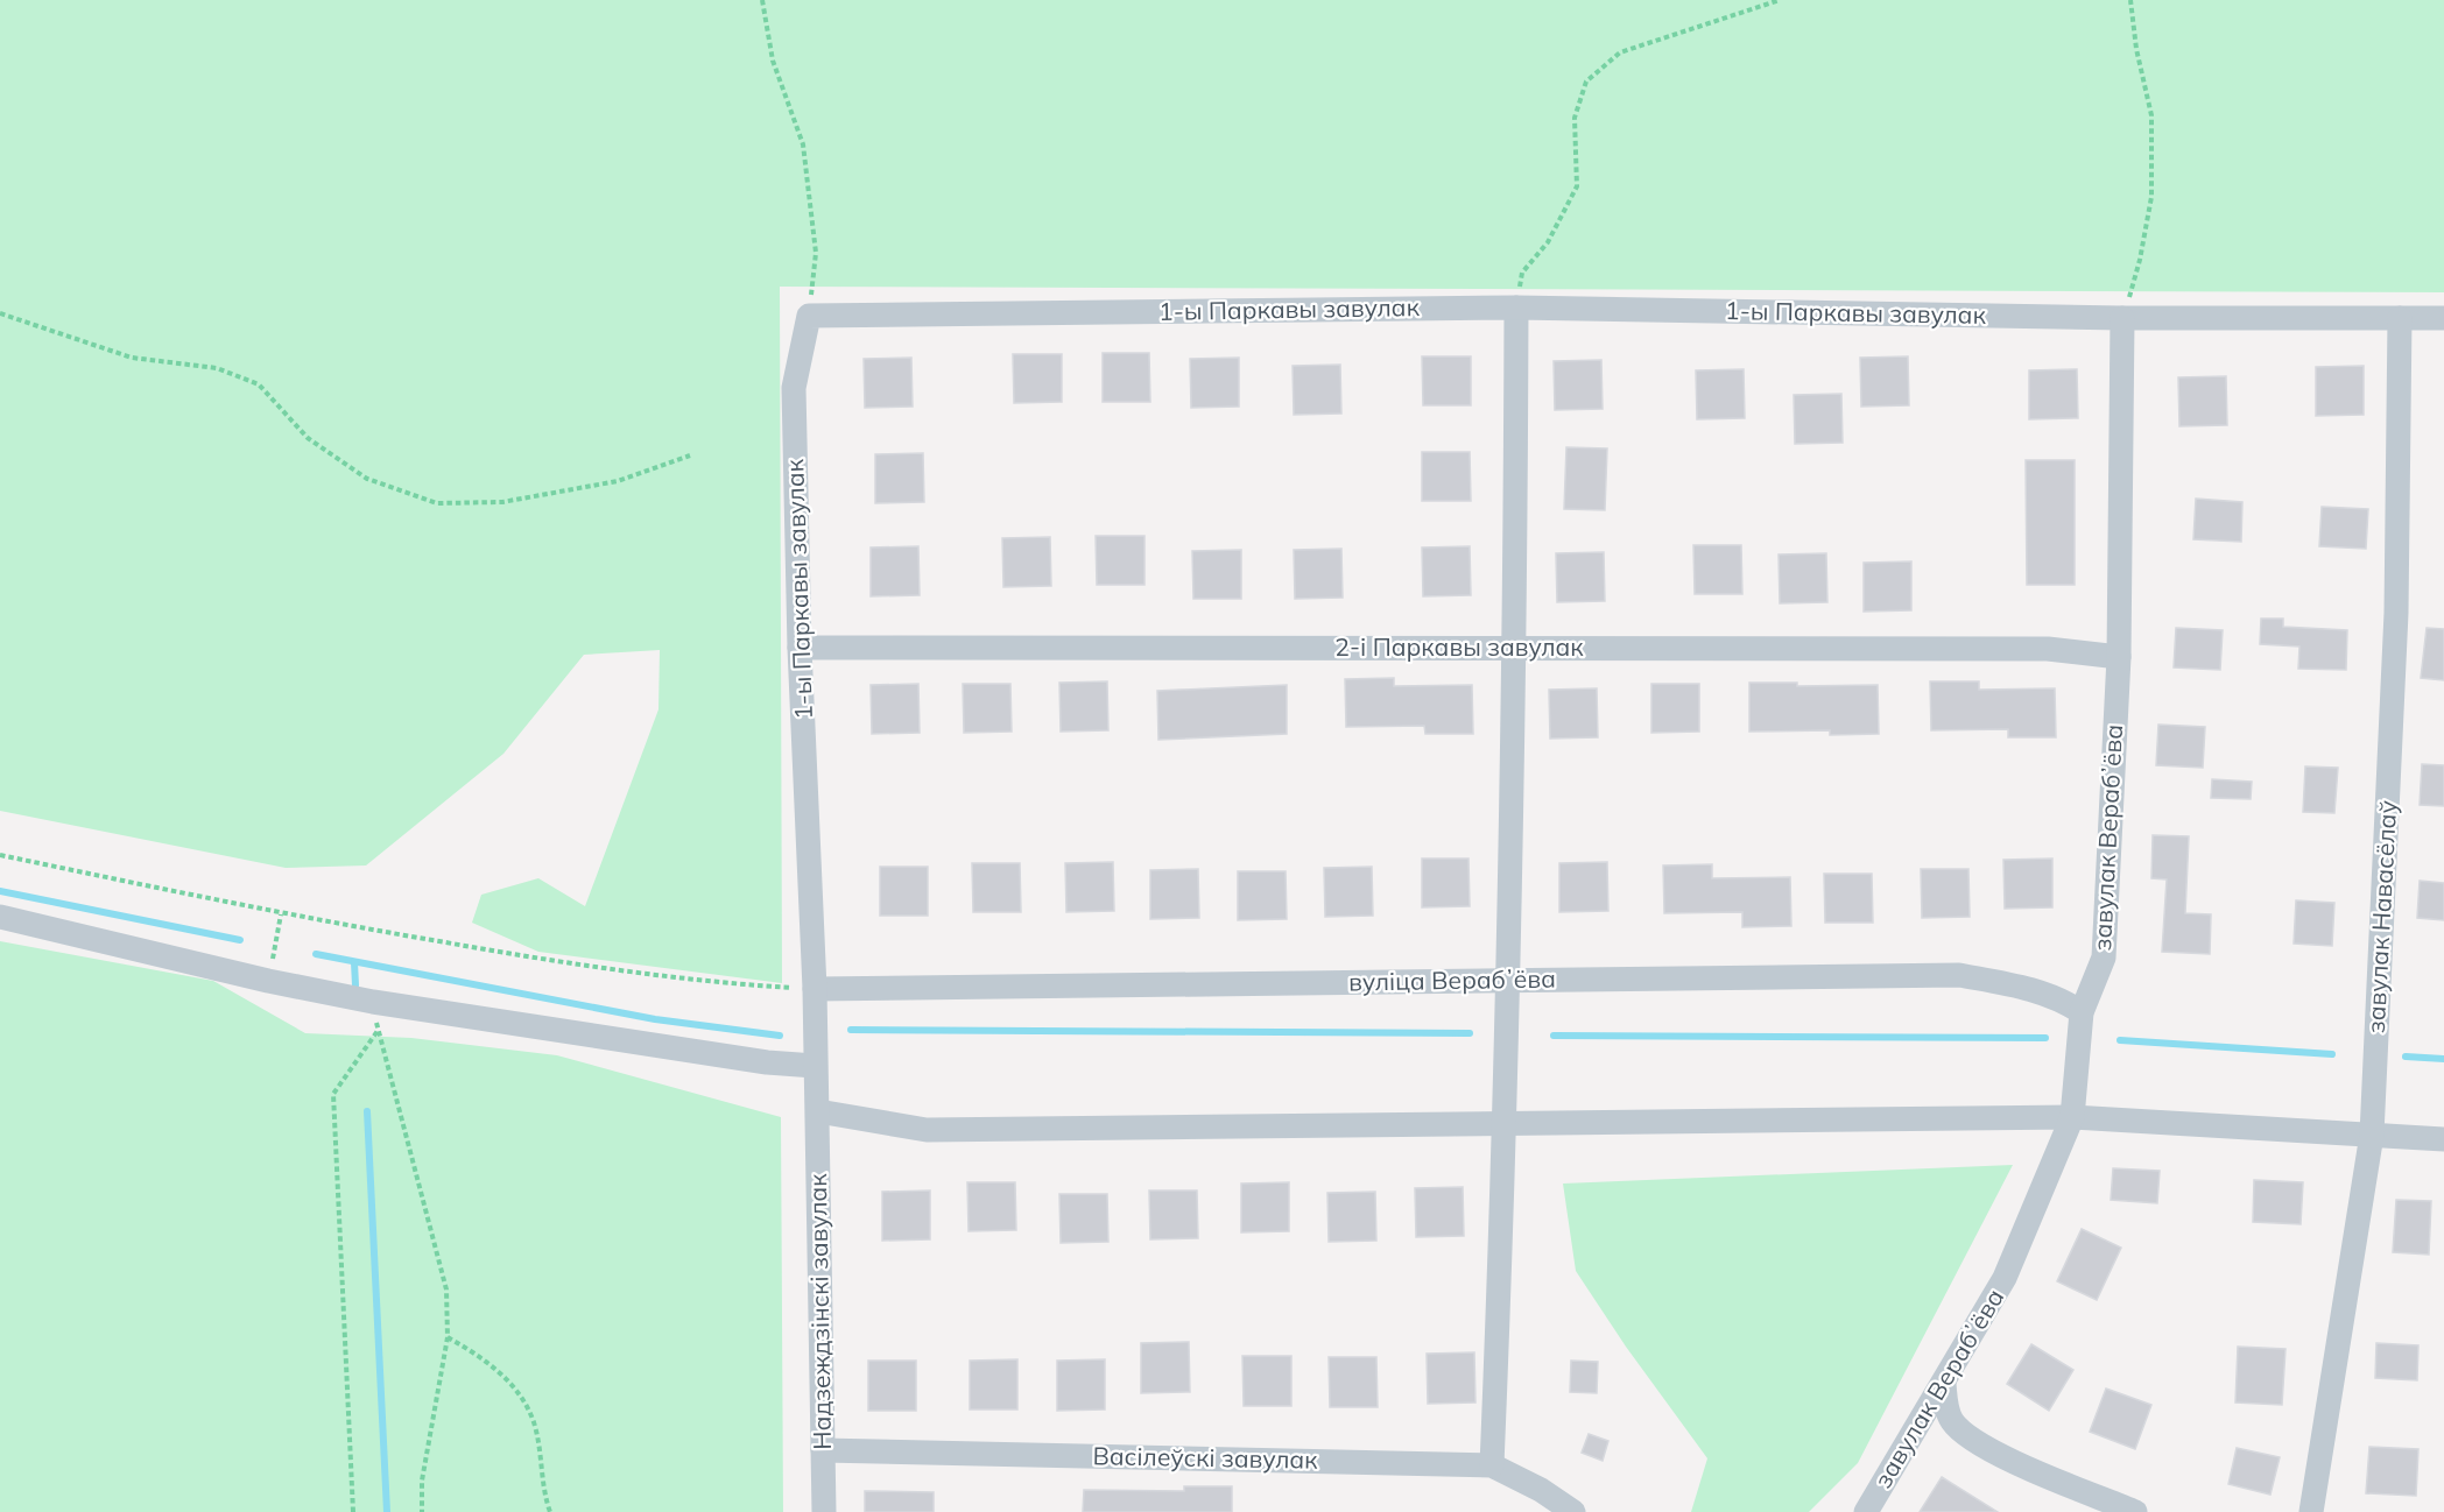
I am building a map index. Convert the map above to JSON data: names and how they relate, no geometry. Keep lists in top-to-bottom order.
{
  "streets": {
    "street": [
      "1-ы Паркавы завулак",
      "2-і Паркавы завулак",
      "завулак Верабʼёва",
      "завулак Навасёлаў",
      "вуліца Верабʼёва",
      "Надзеждзінскі завулак",
      "Васілеўскі завулак"
    ]
  },
  "crossings": [
    ["1-ы Паркавы завулак", "2-і Паркавы завулак"],
    ["1-ы Паркавы завулак", "завулак Верабʼёва"],
    ["1-ы Паркавы завулак", "завулак Навасёлаў"],
    ["1-ы Паркавы завулак", "вуліца Верабʼёва"],
    ["1-ы Паркавы завулак", "Надзеждзінскі завулак"],
    ["2-і Паркавы завулак", "завулак Верабʼёва"],
    ["завулак Верабʼёва", "вуліца Верабʼёва"],
    ["Надзеждзінскі завулак", "Васілеўскі завулак"]
  ]
}
